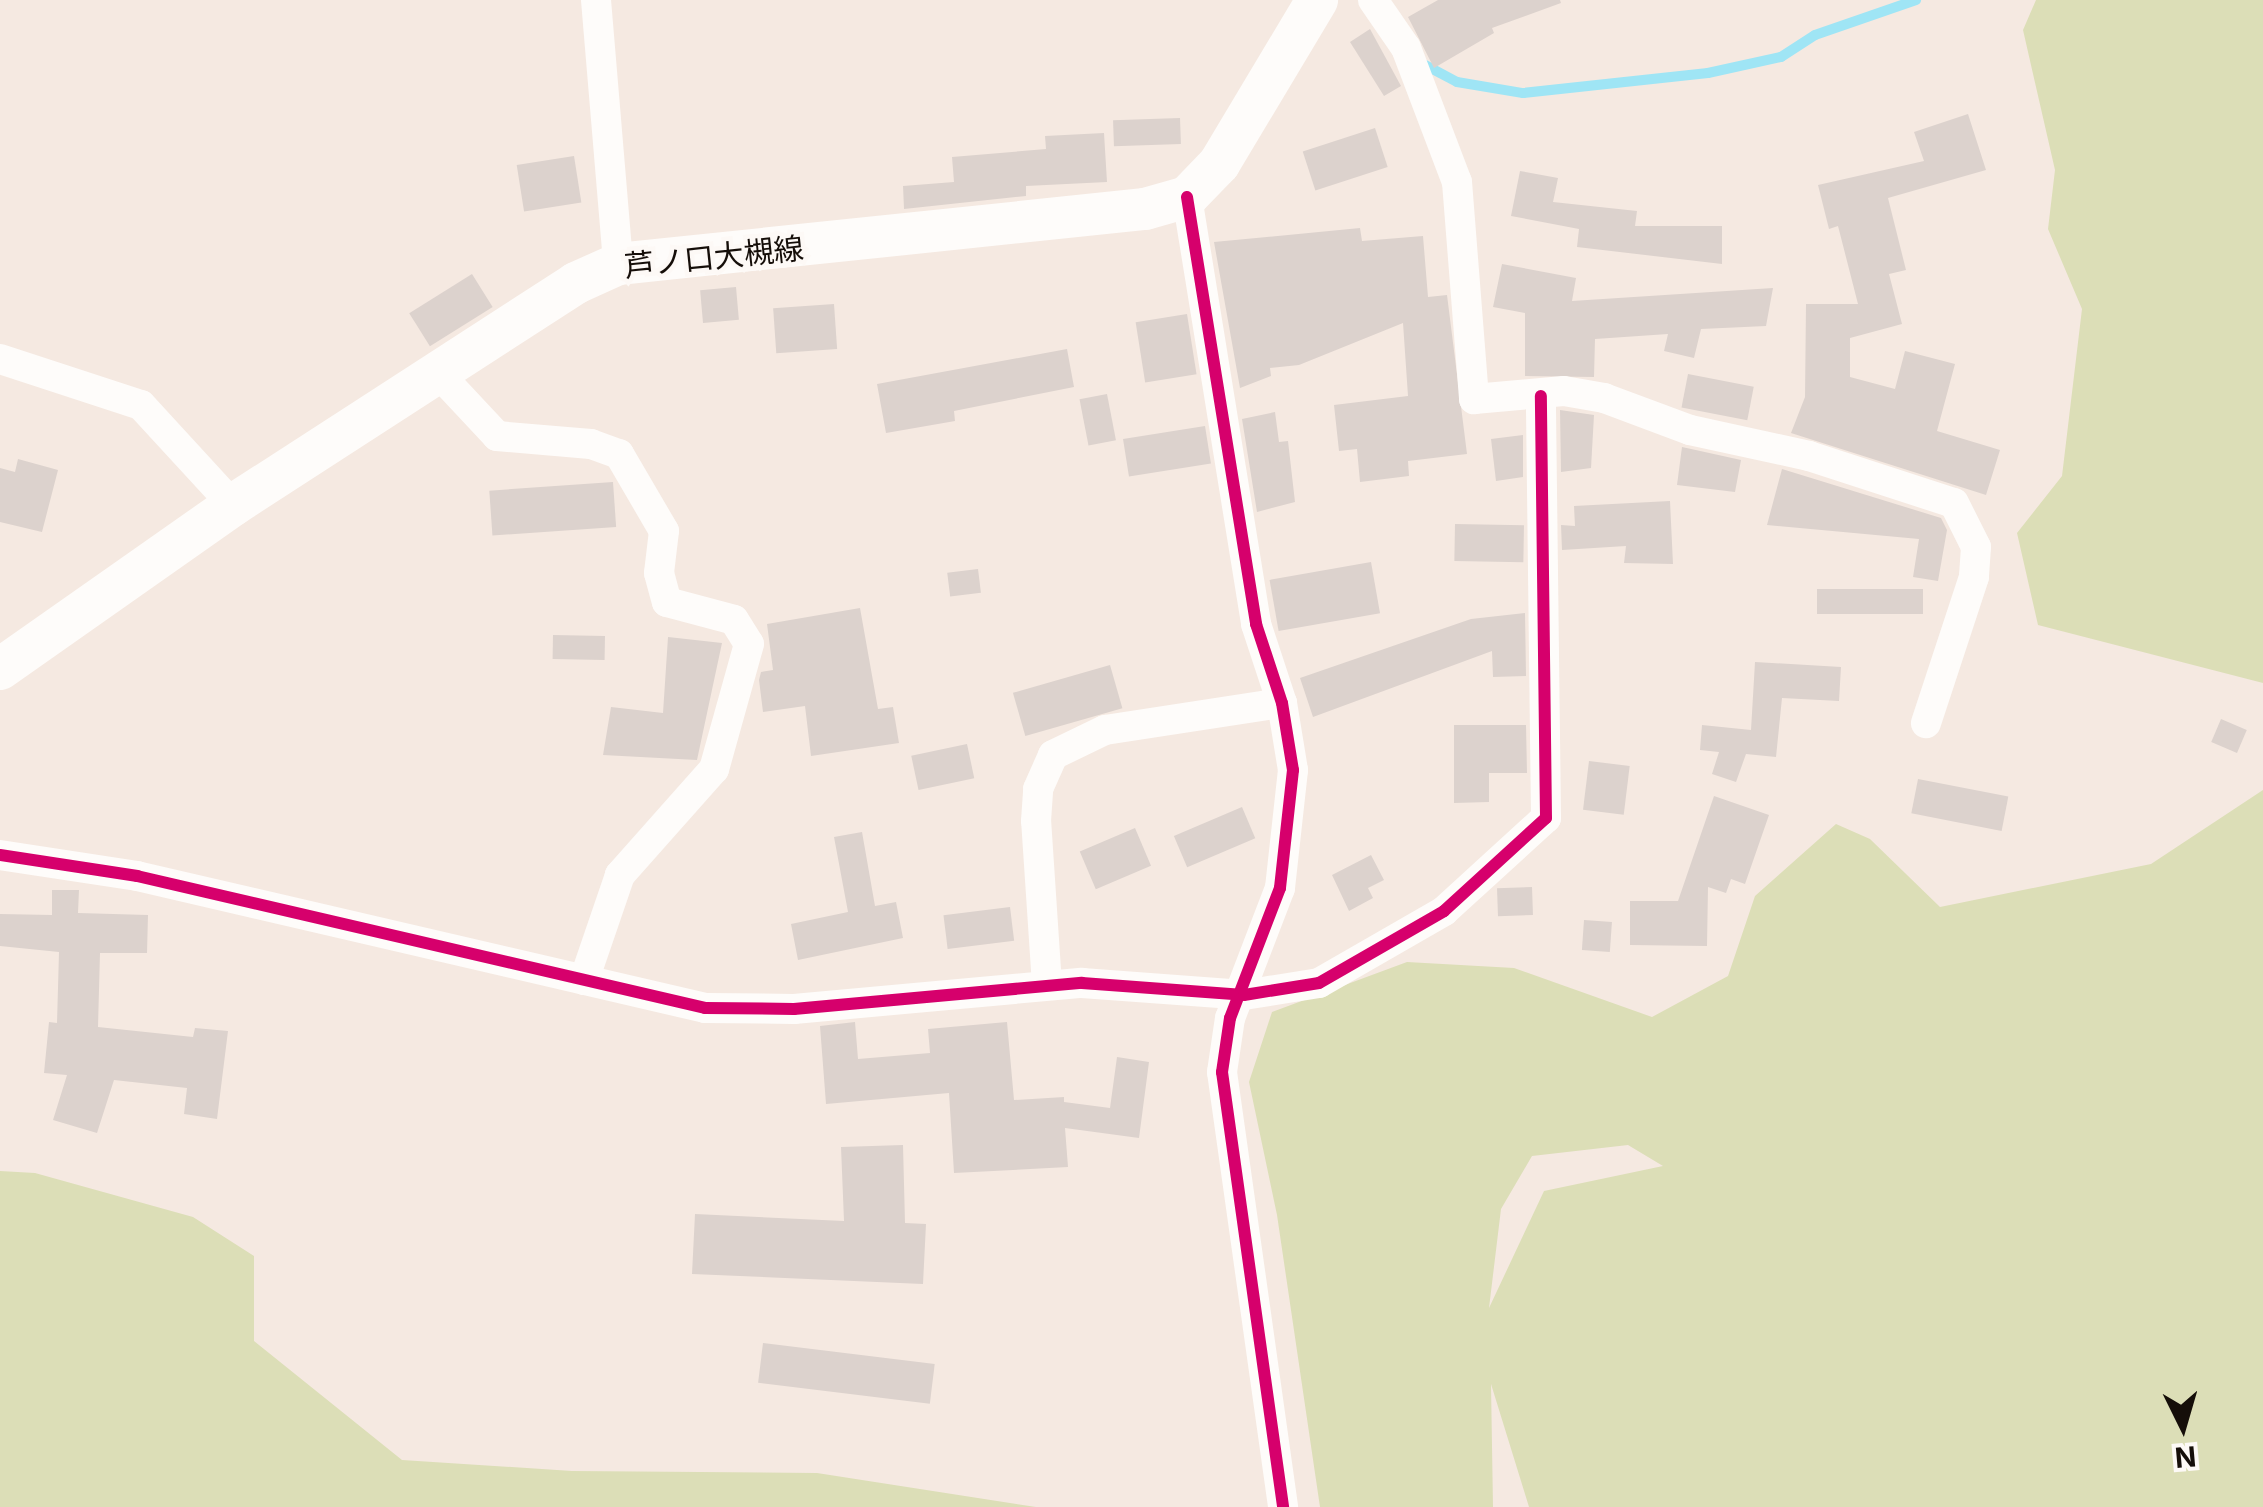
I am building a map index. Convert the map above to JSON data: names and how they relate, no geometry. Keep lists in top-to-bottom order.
{
  "streets": {
    "main road": ["芦ノ口大槻線"]
  },
  "north": "bottom"
}
